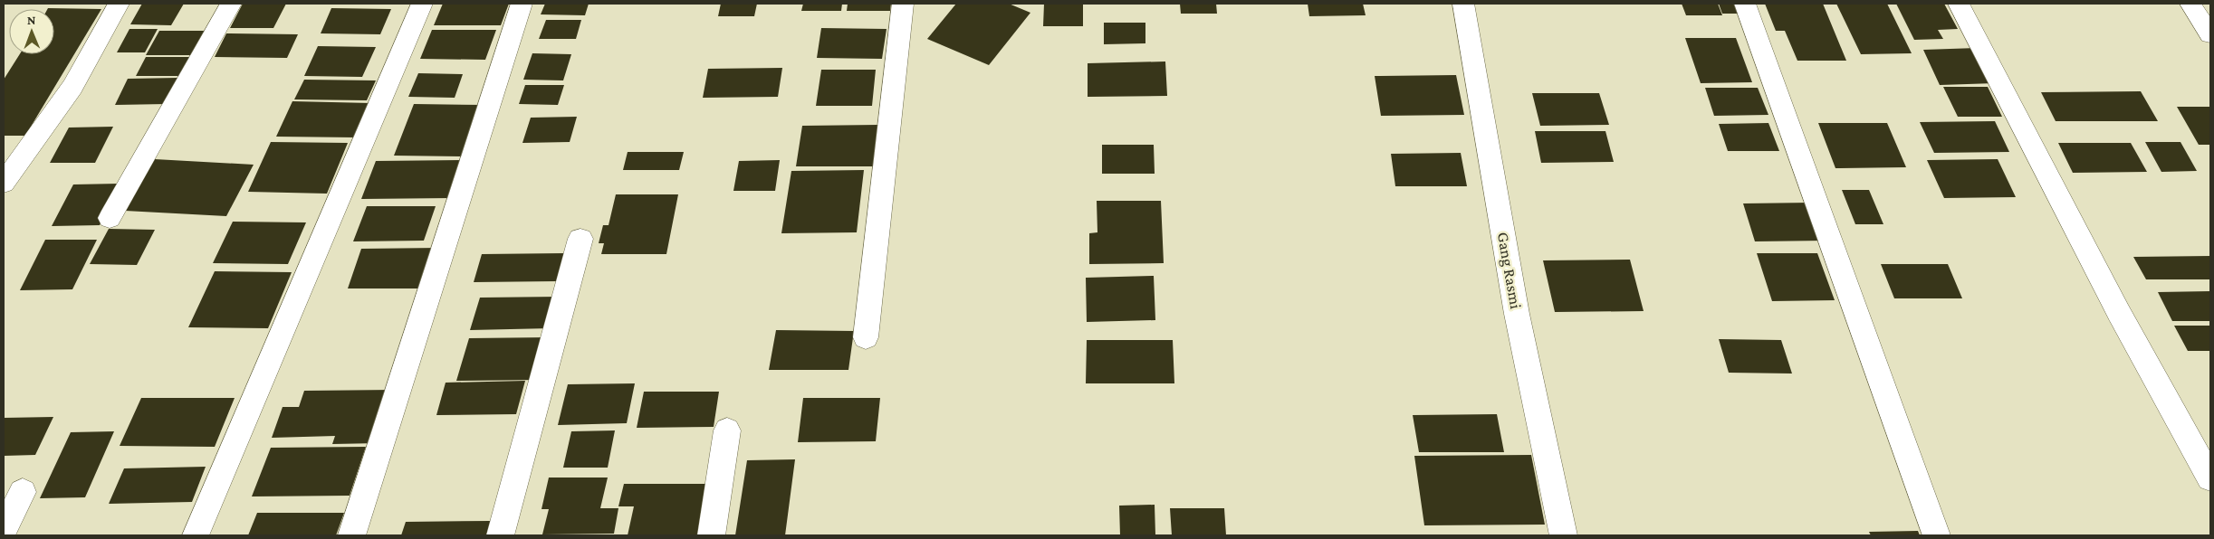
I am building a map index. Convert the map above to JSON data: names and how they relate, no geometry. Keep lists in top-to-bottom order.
{
  "streets": {
    "street": ["Gang Rasmi"]
  },
  "north": "top"
}
